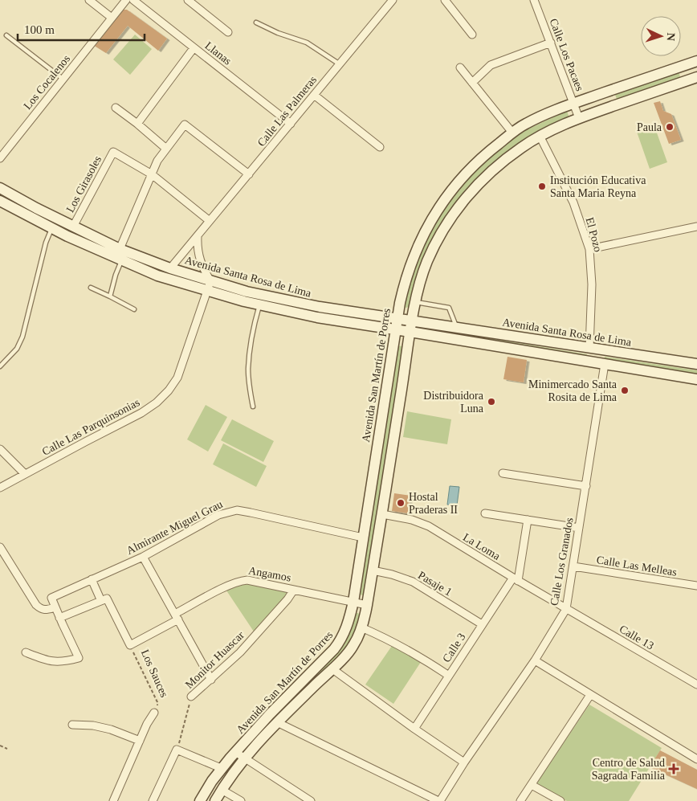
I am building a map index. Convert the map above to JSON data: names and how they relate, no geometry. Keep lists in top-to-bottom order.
{
  "streets": {
    "main road": ["Avenida Santa Rosa de Lima", "Avenida San Martín de Porres"],
    "street": [
      "Llanas",
      "Calle Los Pacaes",
      "Los Cocalenos",
      "Calle Las Palmeras",
      "Los Girasoles",
      "El Pozo",
      "Calle Las Parquinsonias",
      "Almirante Miguel Grau",
      "La Loma",
      "Calle Los Granados",
      "Calle Las Melleas",
      "Angamos",
      "Pasaje 1",
      "Calle 13",
      "Calle 3",
      "Monitor Huascar",
      "Los Sauces"
    ]
  },
  "crossings": [
    ["Llanas", "Calle Las Palmeras"],
    ["Calle Los Pacaes", "Avenida San Martín de Porres"],
    ["Calle Las Palmeras", "Avenida Santa Rosa de Lima"],
    ["Los Girasoles", "Avenida Santa Rosa de Lima"],
    ["El Pozo", "Avenida Santa Rosa de Lima"],
    ["El Pozo", "Avenida San Martín de Porres"],
    ["Avenida Santa Rosa de Lima", "Avenida San Martín de Porres"],
    ["Avenida Santa Rosa de Lima", "Calle Las Parquinsonias"],
    ["Avenida Santa Rosa de Lima", "Calle Los Granados"],
    ["Avenida San Martín de Porres", "Almirante Miguel Grau"],
    ["Avenida San Martín de Porres", "La Loma"],
    ["Avenida San Martín de Porres", "Angamos"],
    ["Avenida San Martín de Porres", "Pasaje 1"],
    ["Almirante Miguel Grau", "Los Sauces"],
    ["La Loma", "Calle Los Granados"],
    ["La Loma", "Calle 13"],
    ["La Loma", "Calle 3"],
    ["Calle Los Granados", "Calle Las Melleas"],
    ["Calle Los Granados", "Calle 13"],
    ["Angamos", "Monitor Huascar"],
    ["Angamos", "Los Sauces"],
    ["Pasaje 1", "Calle 3"]
  ],
  "places": {
    "other": [
      "Paula",
      "Institución Educativa Santa Maria Reyna",
      "Minimercado Santa Rosita de Lima",
      "Distribuidora Luna",
      "Hostal Praderas II"
    ],
    "health": ["Centro de Salud Sagrada Familia"]
  },
  "scale_bar": "100 m",
  "north": "right"
}
